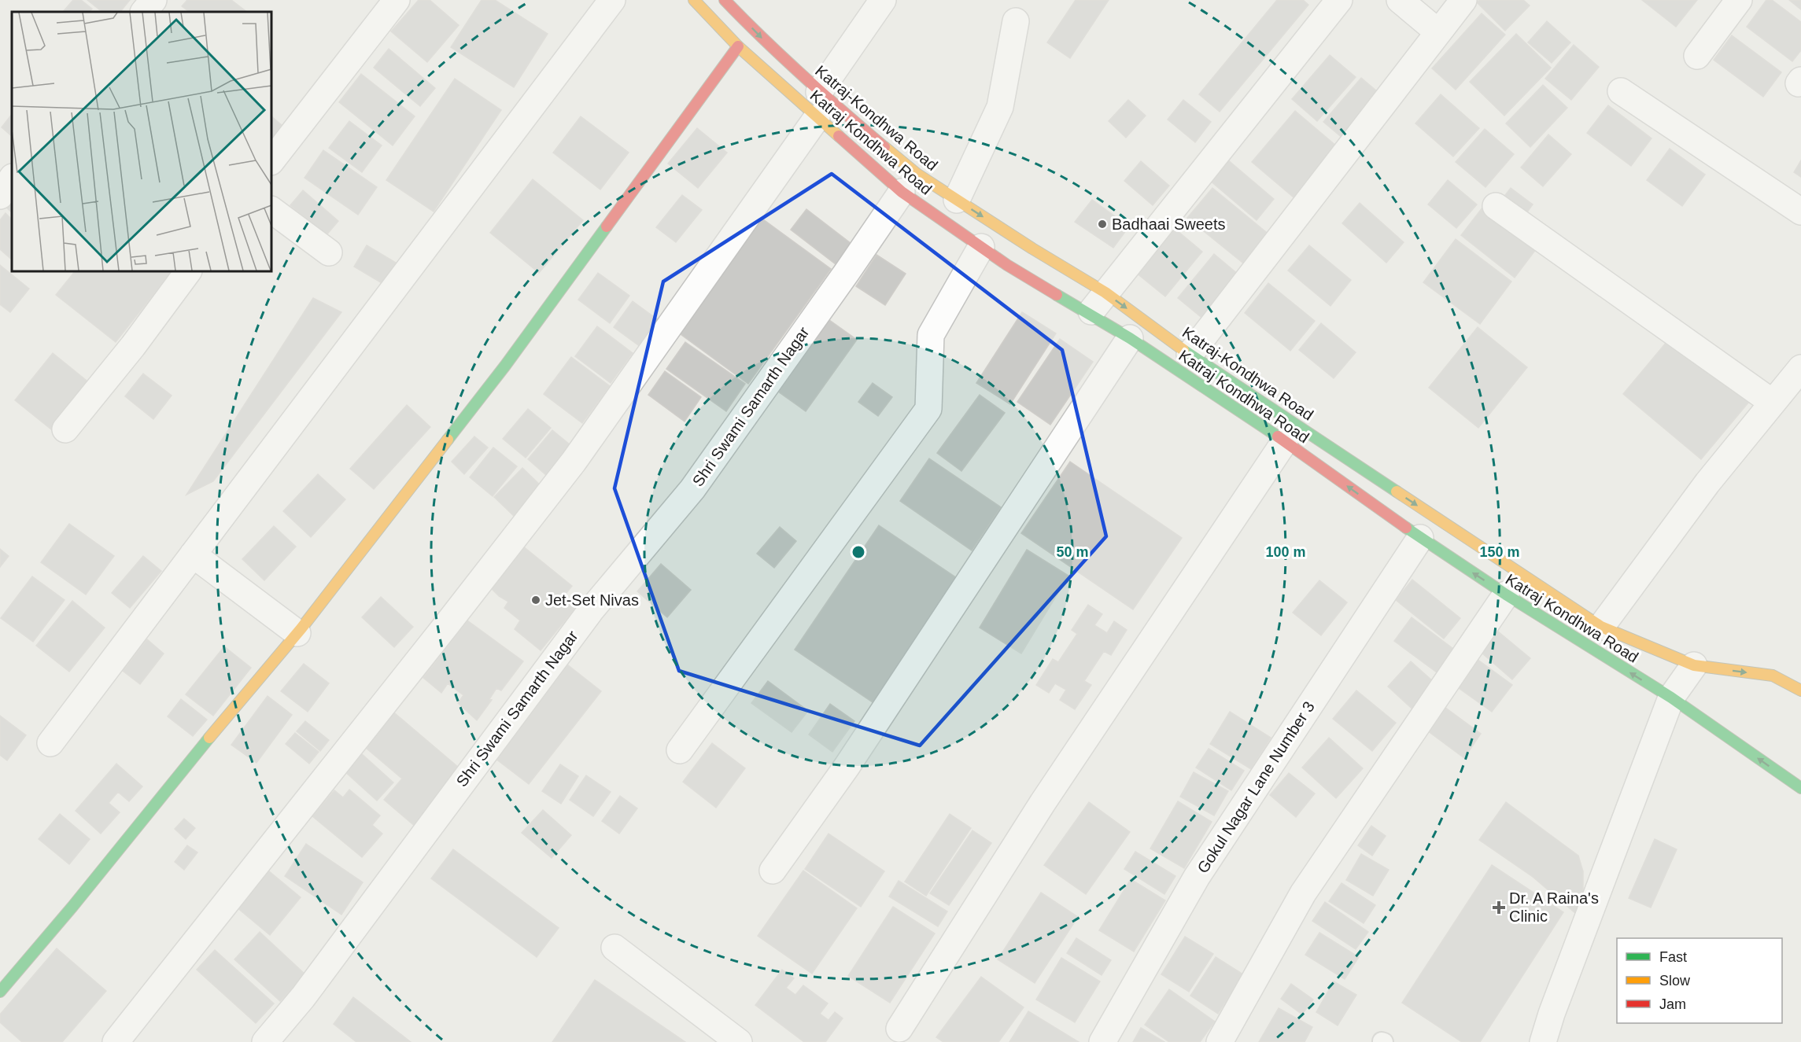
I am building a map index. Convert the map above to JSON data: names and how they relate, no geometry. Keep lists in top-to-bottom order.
{
  "streets": {
    "main road": ["Katraj-Kondhwa Road", "Katraj Kondhwa Road"],
    "street": ["Shri Swami Samarth Nagar", "Gokul Nagar Lane Number 3"]
  },
  "crossings": [
    ["Katraj Kondhwa Road", "Shri Swami Samarth Nagar"],
    ["Katraj Kondhwa Road", "Gokul Nagar Lane Number 3"]
  ],
  "one_way": ["Katraj-Kondhwa Road", "Katraj Kondhwa Road"],
  "places": {
    "other": ["Badhaai Sweets", "Jet-Set Nivas"],
    "health": ["Dr. A Raina's Clinic"]
  },
  "legend": ["Fast", "Slow", "Jam"],
  "rings": ["50 m", "100 m", "150 m"]
}
